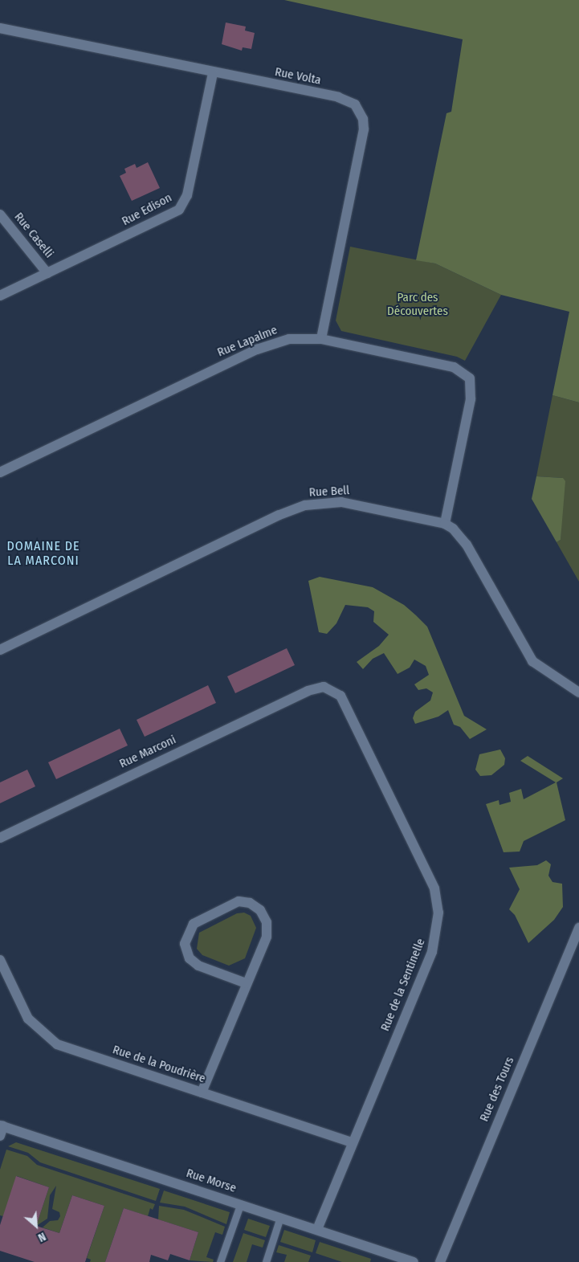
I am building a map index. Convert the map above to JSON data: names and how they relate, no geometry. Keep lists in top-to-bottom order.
{
  "streets": {
    "street": [
      "Rue Volta",
      "Rue Edison",
      "Rue Caselli",
      "Rue Lapalme",
      "Rue Bell",
      "Rue Marconi",
      "Rue de la Sentinelle",
      "Rue de la Poudrière",
      "Rue des Tours",
      "Rue Morse"
    ]
  },
  "crossings": [
    ["Rue Volta", "Rue Edison"],
    ["Rue Volta", "Rue Lapalme"],
    ["Rue Edison", "Rue Caselli"],
    ["Rue Lapalme", "Rue Bell"],
    ["Rue Marconi", "Rue de la Sentinelle"],
    ["Rue de la Sentinelle", "Rue de la Poudrière"],
    ["Rue de la Sentinelle", "Rue Morse"]
  ],
  "districts": ["DOMAINE DE LA MARCONI"],
  "parks": ["Parc des Découvertes"],
  "north": "bottom right"
}
